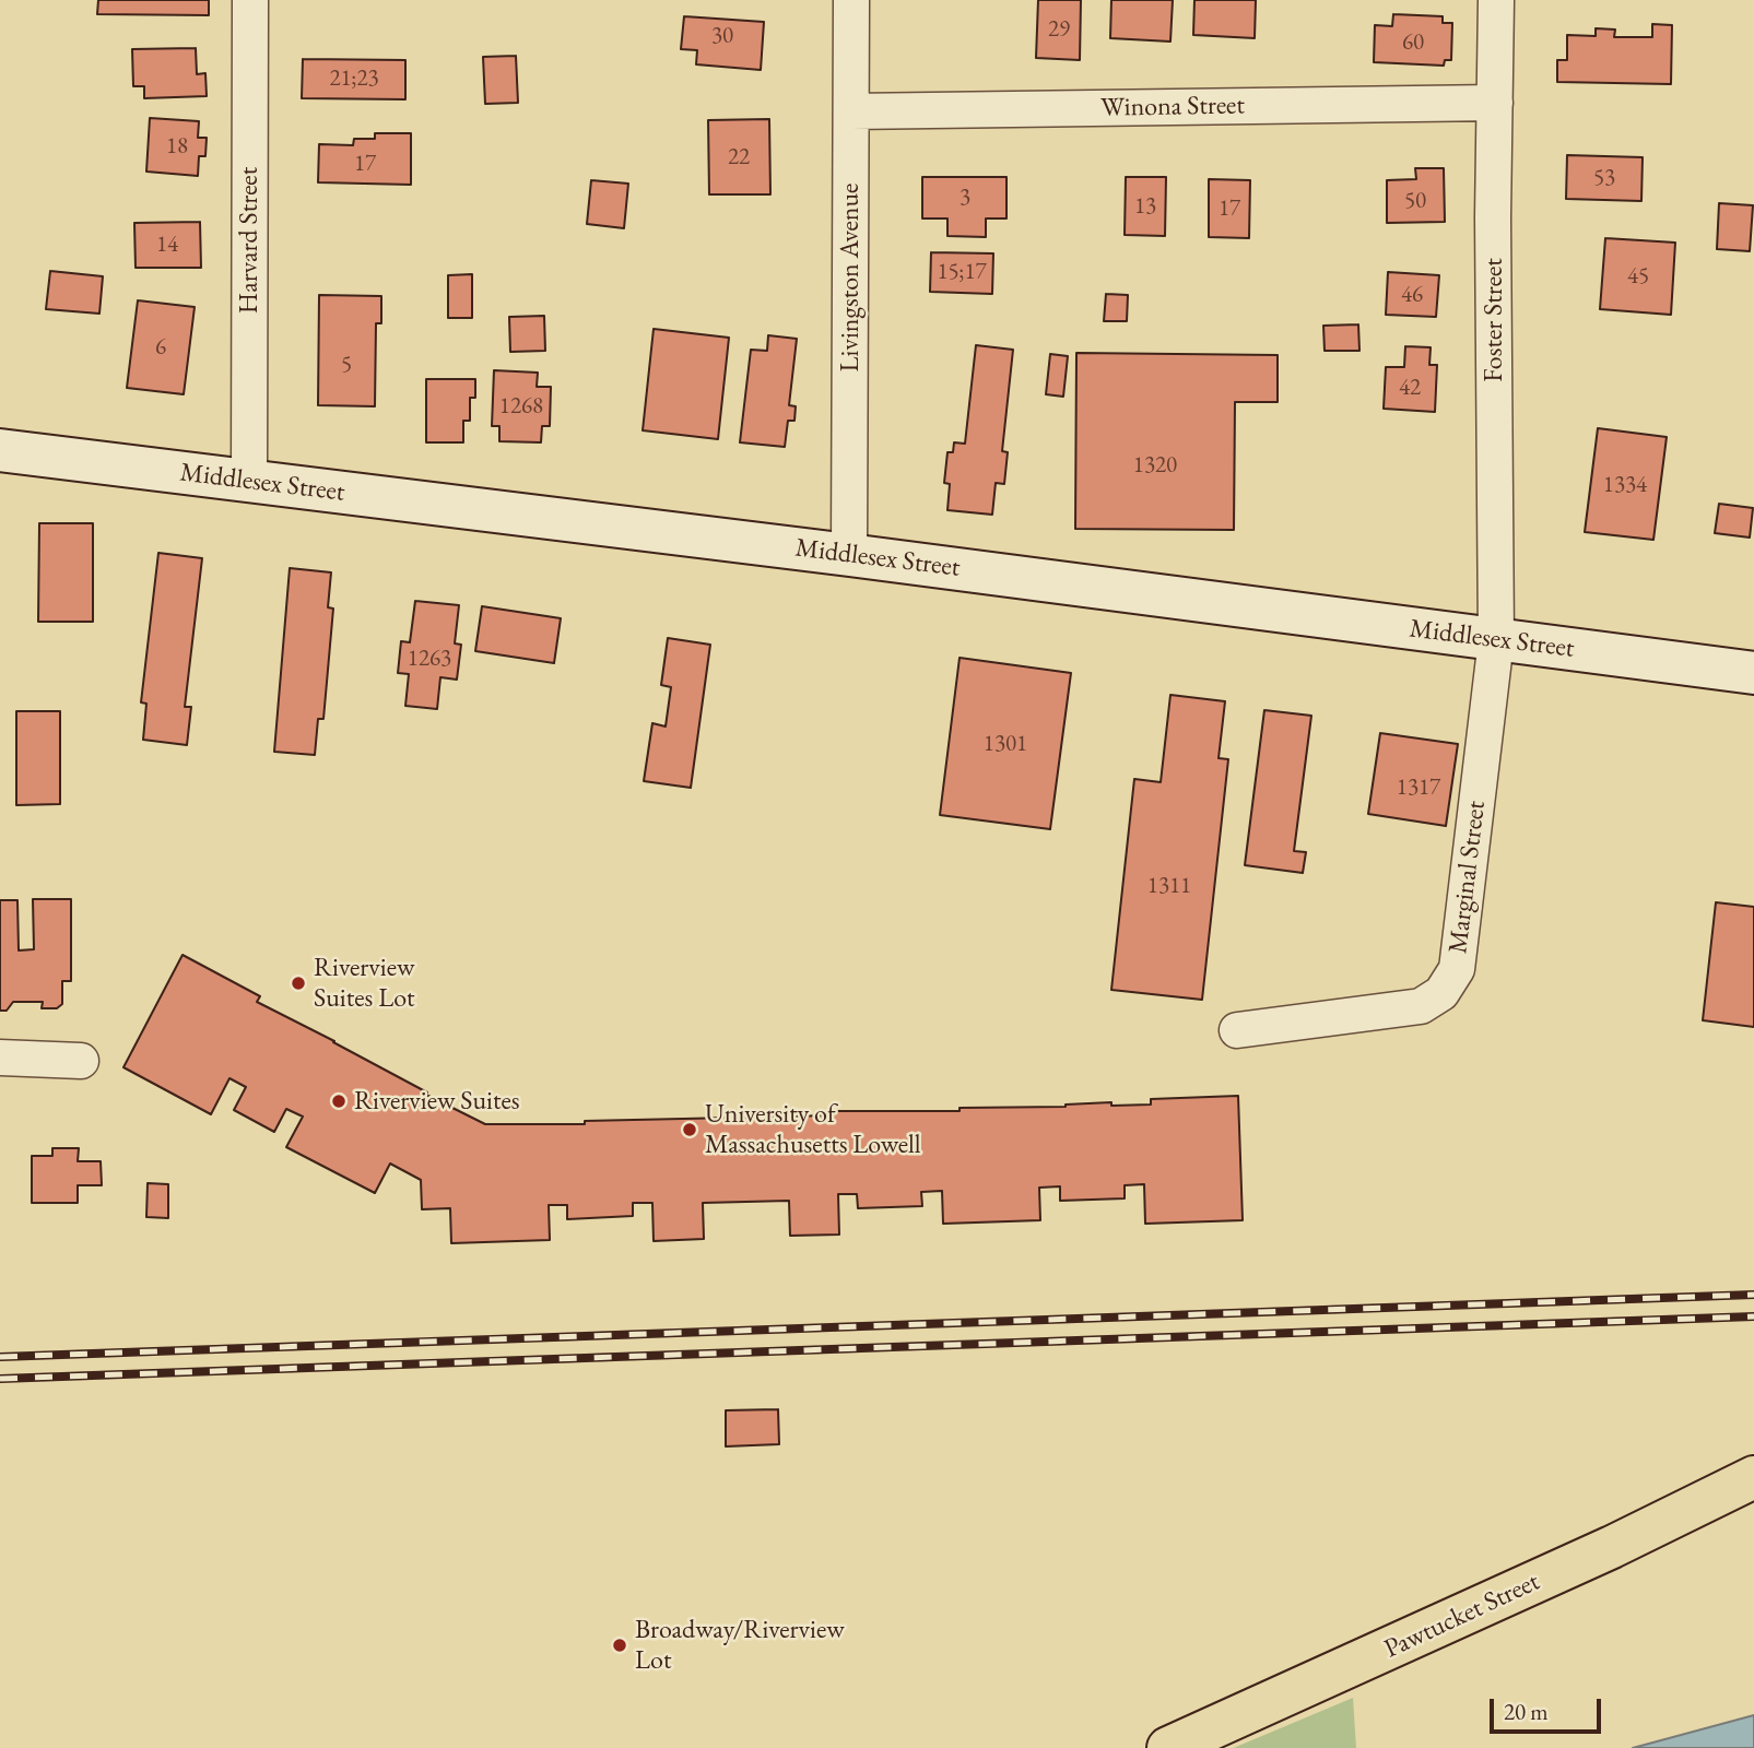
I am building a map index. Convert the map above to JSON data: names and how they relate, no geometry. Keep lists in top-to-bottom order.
{
  "streets": {
    "main road": ["Middlesex Street", "Pawtucket Street"],
    "street": [
      "Winona Street",
      "Harvard Street",
      "Livingston Avenue",
      "Foster Street",
      "Marginal Street"
    ]
  },
  "crossings": [
    ["Winona Street", "Livingston Avenue"],
    ["Winona Street", "Foster Street"],
    ["Harvard Street", "Middlesex Street"],
    ["Livingston Avenue", "Middlesex Street"],
    ["Foster Street", "Middlesex Street"],
    ["Foster Street", "Marginal Street"],
    ["Middlesex Street", "Marginal Street"]
  ],
  "places": [
    "Riverview Suites Lot",
    "Riverview Suites",
    "University of Massachusetts Lowell",
    "Broadway/Riverview Lot"
  ],
  "house_numbers": [
    "29",
    "30",
    "60",
    "21;23",
    "18",
    "22",
    "17",
    "53",
    "3",
    "50",
    "13",
    "17",
    "14",
    "15;17",
    "45",
    "46",
    "6",
    "5",
    "42",
    "1268",
    "1320",
    "1334",
    "1263",
    "1301",
    "1317",
    "1311"
  ],
  "scale_bar": "20 m"
}
